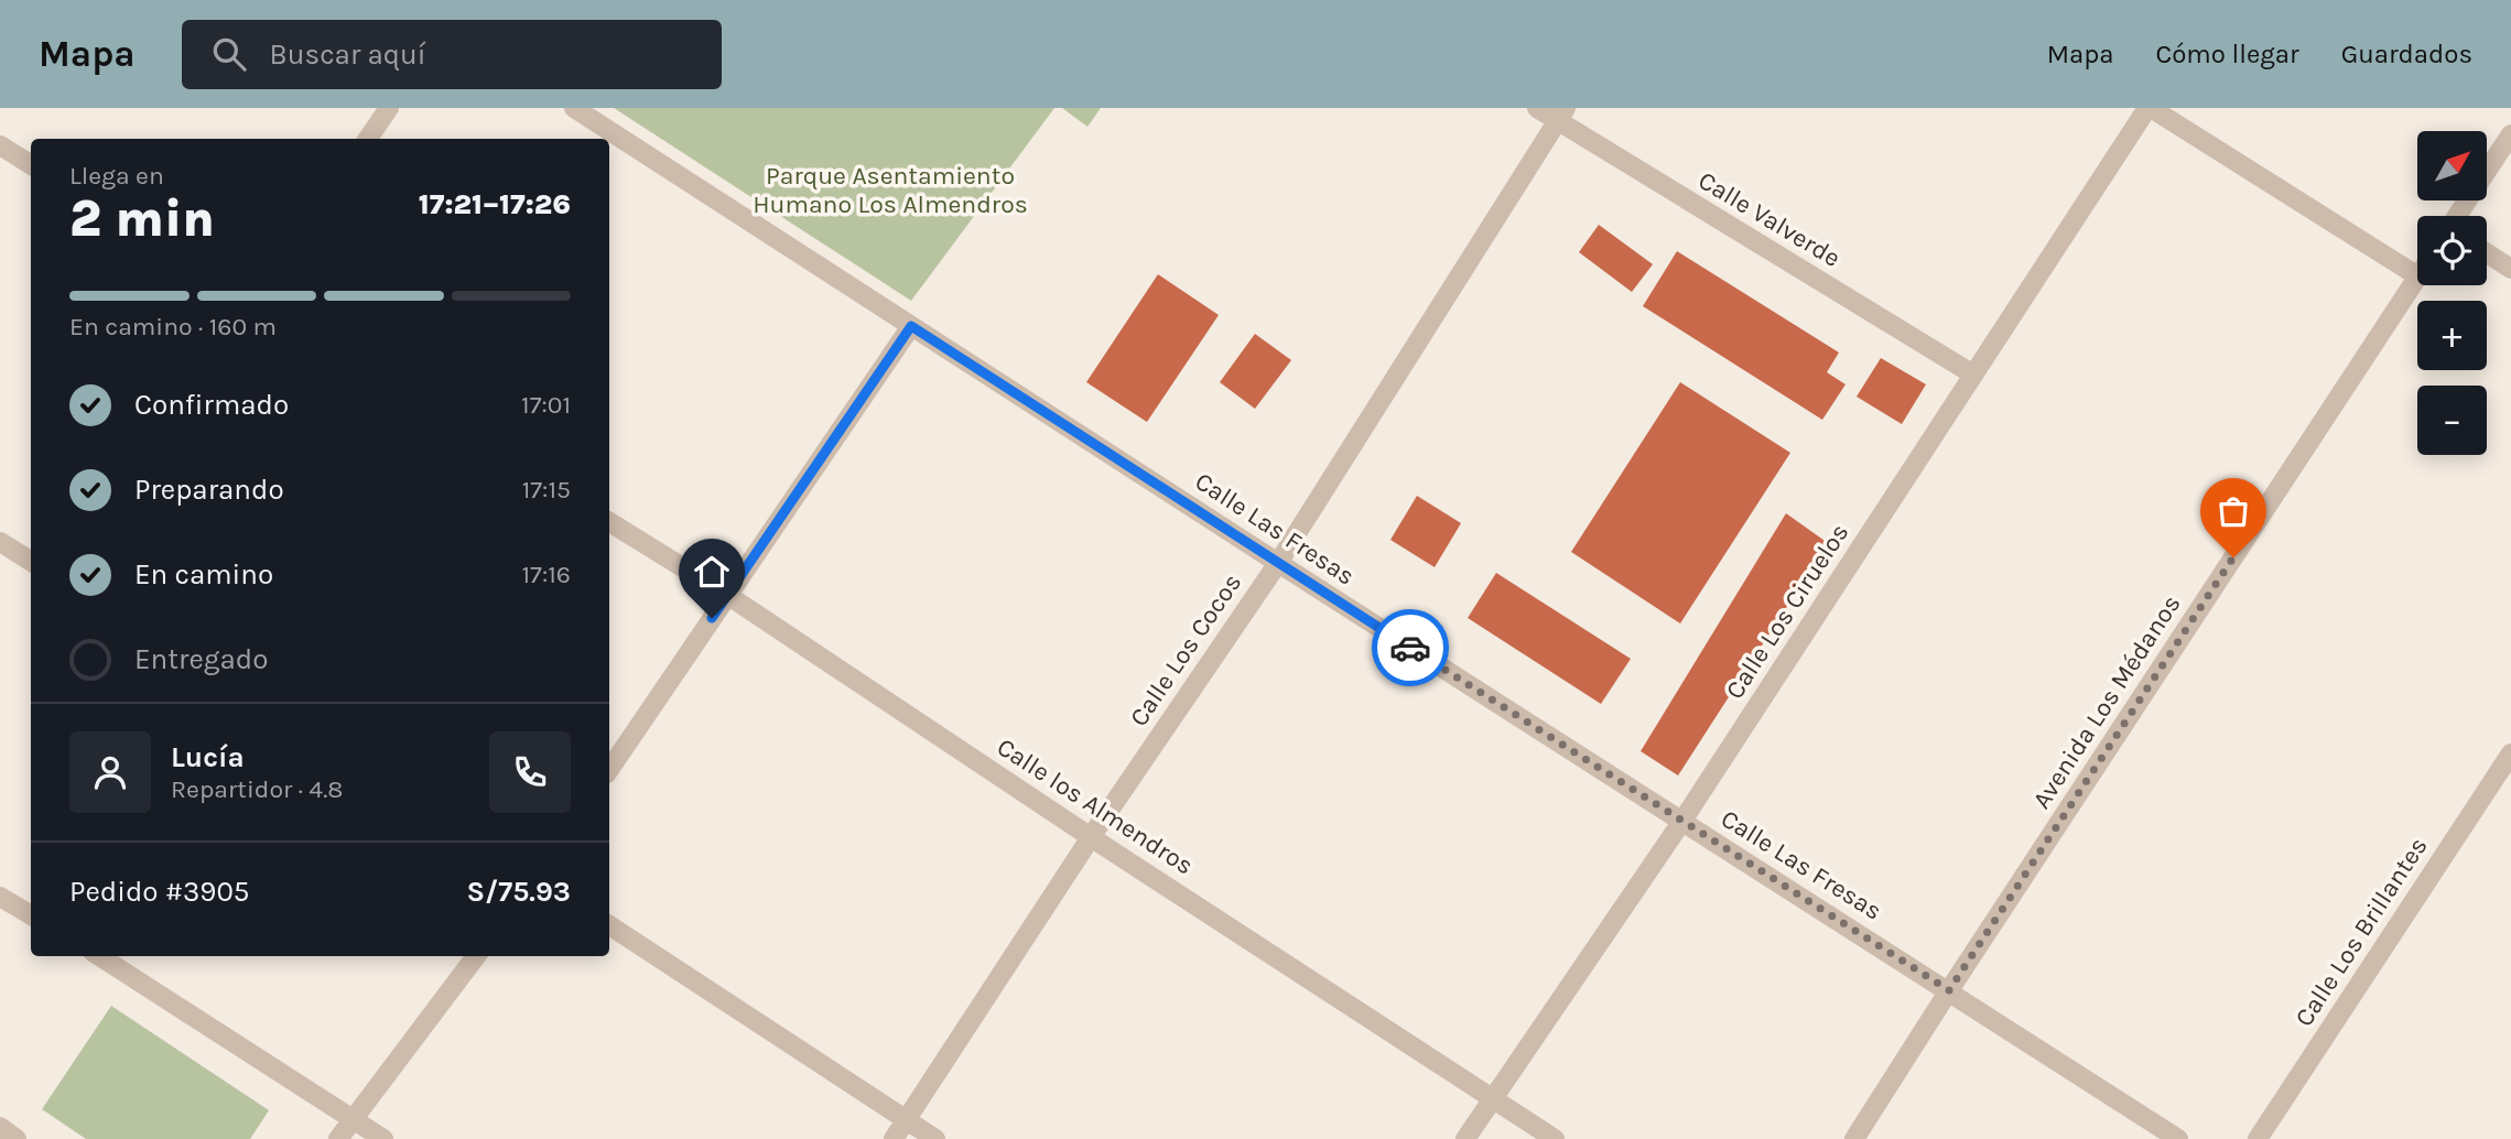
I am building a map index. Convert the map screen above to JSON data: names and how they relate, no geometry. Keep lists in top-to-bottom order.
{
  "streets": {
    "street": [
      "Calle Valverde",
      "Calle Las Fresas",
      "Calle Los Ciruelos",
      "Calle Los Cocos",
      "Avenida Los Médanos",
      "Calle los Almendros",
      "Calle Los Brillantes"
    ]
  },
  "crossings": [
    ["Calle Valverde", "Calle Los Ciruelos"],
    ["Calle Valverde", "Calle Los Cocos"],
    ["Calle Las Fresas", "Calle Los Ciruelos"],
    ["Calle Las Fresas", "Calle Los Cocos"],
    ["Calle Las Fresas", "Avenida Los Médanos"],
    ["Calle Los Ciruelos", "Calle los Almendros"],
    ["Calle Los Cocos", "Calle los Almendros"]
  ],
  "parks": ["Parque Asentamiento Humano Los Almendros"],
  "north": "top right",
  "page": {
    "header": "Mapa",
    "search": "Buscar aquí",
    "nav": ["Mapa", "Cómo llegar", "Guardados"],
    "map_buttons": ["+", "−"],
    "heading": ["2 min", "Llega en", "17:21–17:26"],
    "panel": [
      "Lucía",
      "Repartidor · 4.8",
      "Pedido #3905",
      "S/75.93"
    ],
    "bar": "En camino · 160 m",
    "list": [
      ["Confirmado", "17:01"],
      ["Preparando", "17:15"],
      ["En camino", "17:16"],
      "Entregado"
    ]
  }
}
